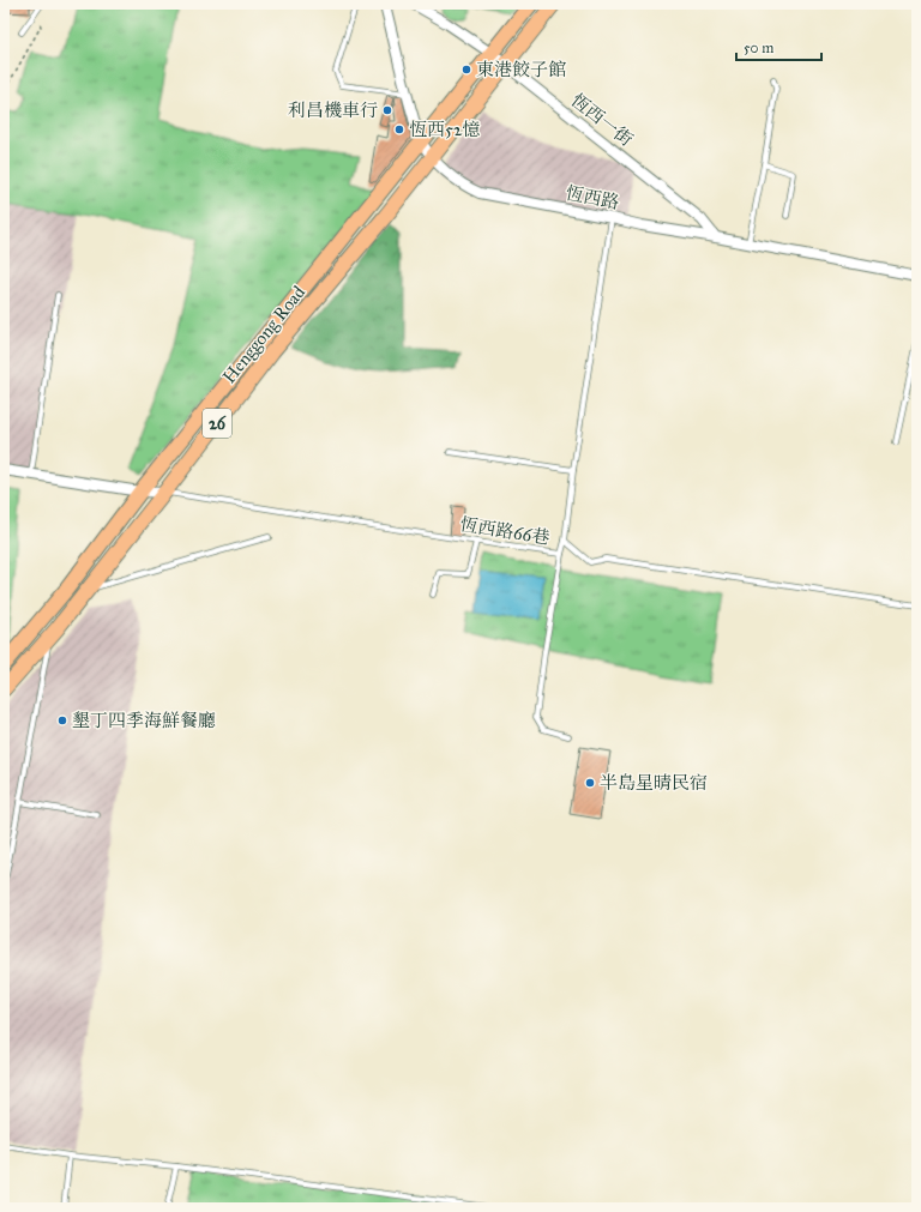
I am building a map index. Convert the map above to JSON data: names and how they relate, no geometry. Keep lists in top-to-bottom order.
{
  "streets": {
    "main road": ["Henggong Road", "26"],
    "street": ["恆西一街", "恆西路"],
    "lane": ["恆西路66巷"]
  },
  "crossings": [
    ["恆西一街", "恆西路"],
    ["恆西一街", "Henggong Road"],
    ["恆西路", "Henggong Road"],
    ["恆西路", "恆西路66巷"],
    ["Henggong Road", "恆西路66巷"]
  ],
  "places": [
    "東港餃子館",
    "利昌機車行",
    "恆西52憶",
    "墾丁四季海鮮餐廳",
    "半島星晴民宿"
  ],
  "scale_bar": "50 m"
}
